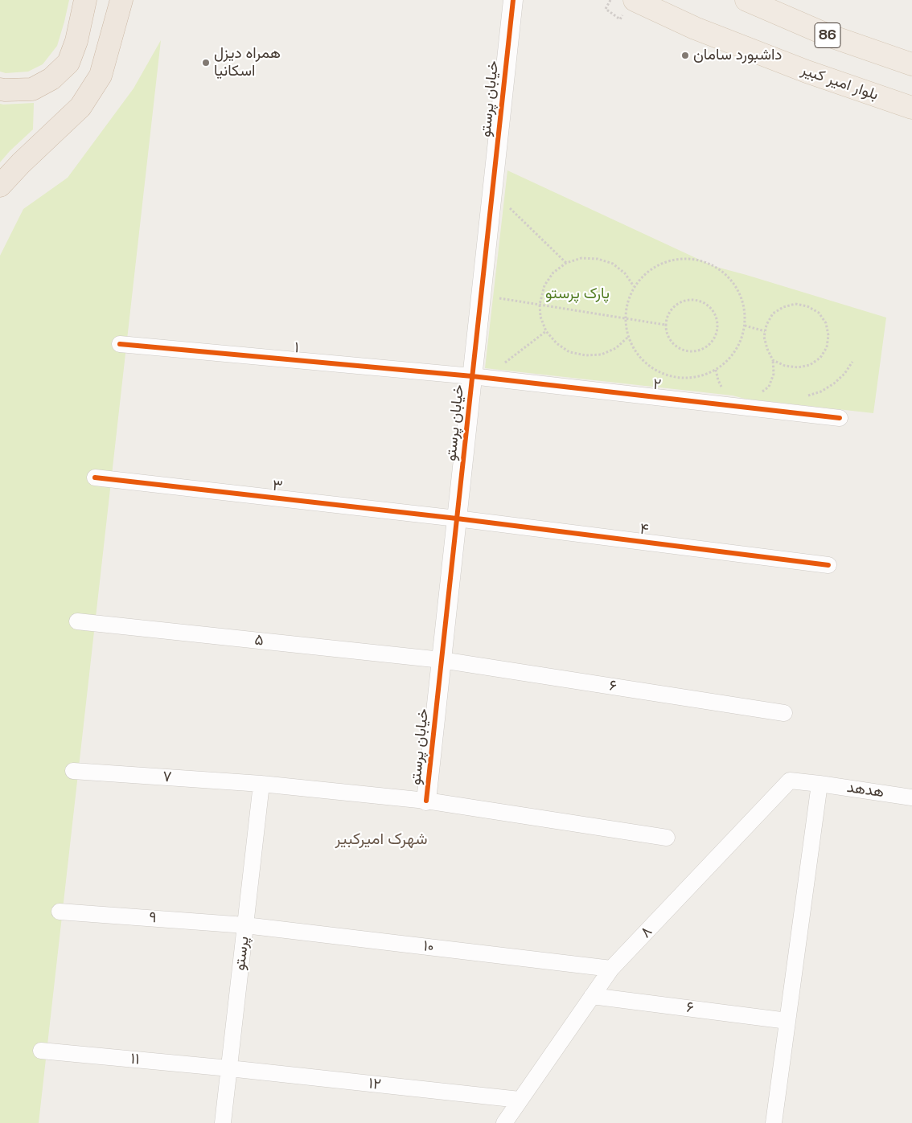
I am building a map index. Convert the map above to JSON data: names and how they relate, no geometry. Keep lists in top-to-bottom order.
{
  "streets": {
    "main road": ["86", "بلوار امیر کبیر"],
    "street": [
      "خیابان پرستو",
      "۱",
      "۲",
      "۳",
      "۴",
      "۵",
      "۶",
      "۷",
      "هدهد",
      "۹",
      "۸",
      "۱۰",
      "پرستو",
      "۱۱",
      "۱۲"
    ]
  },
  "crossings": [
    ["خیابان پرستو", "۱"],
    ["خیابان پرستو", "۲"],
    ["خیابان پرستو", "۳"],
    ["خیابان پرستو", "۴"],
    ["خیابان پرستو", "۵"],
    ["خیابان پرستو", "۶"],
    ["خیابان پرستو", "۷"],
    ["۱", "۲"],
    ["۳", "۴"],
    ["۵", "۶"],
    ["۶", "۸"],
    ["۷", "پرستو"],
    ["هدهد", "۸"],
    ["۹", "۱۰"],
    ["۹", "پرستو"],
    ["۸", "۱۰"],
    ["۸", "۱۲"],
    ["۱۰", "پرستو"],
    ["پرستو", "۱۱"],
    ["پرستو", "۱۲"],
    ["۱۱", "۱۲"]
  ],
  "districts": ["شهرک امیرکبیر"],
  "parks": ["پارک پرستو"],
  "places": ["داشبورد سامان", "همراه دیزل اسکانیا"]
}
